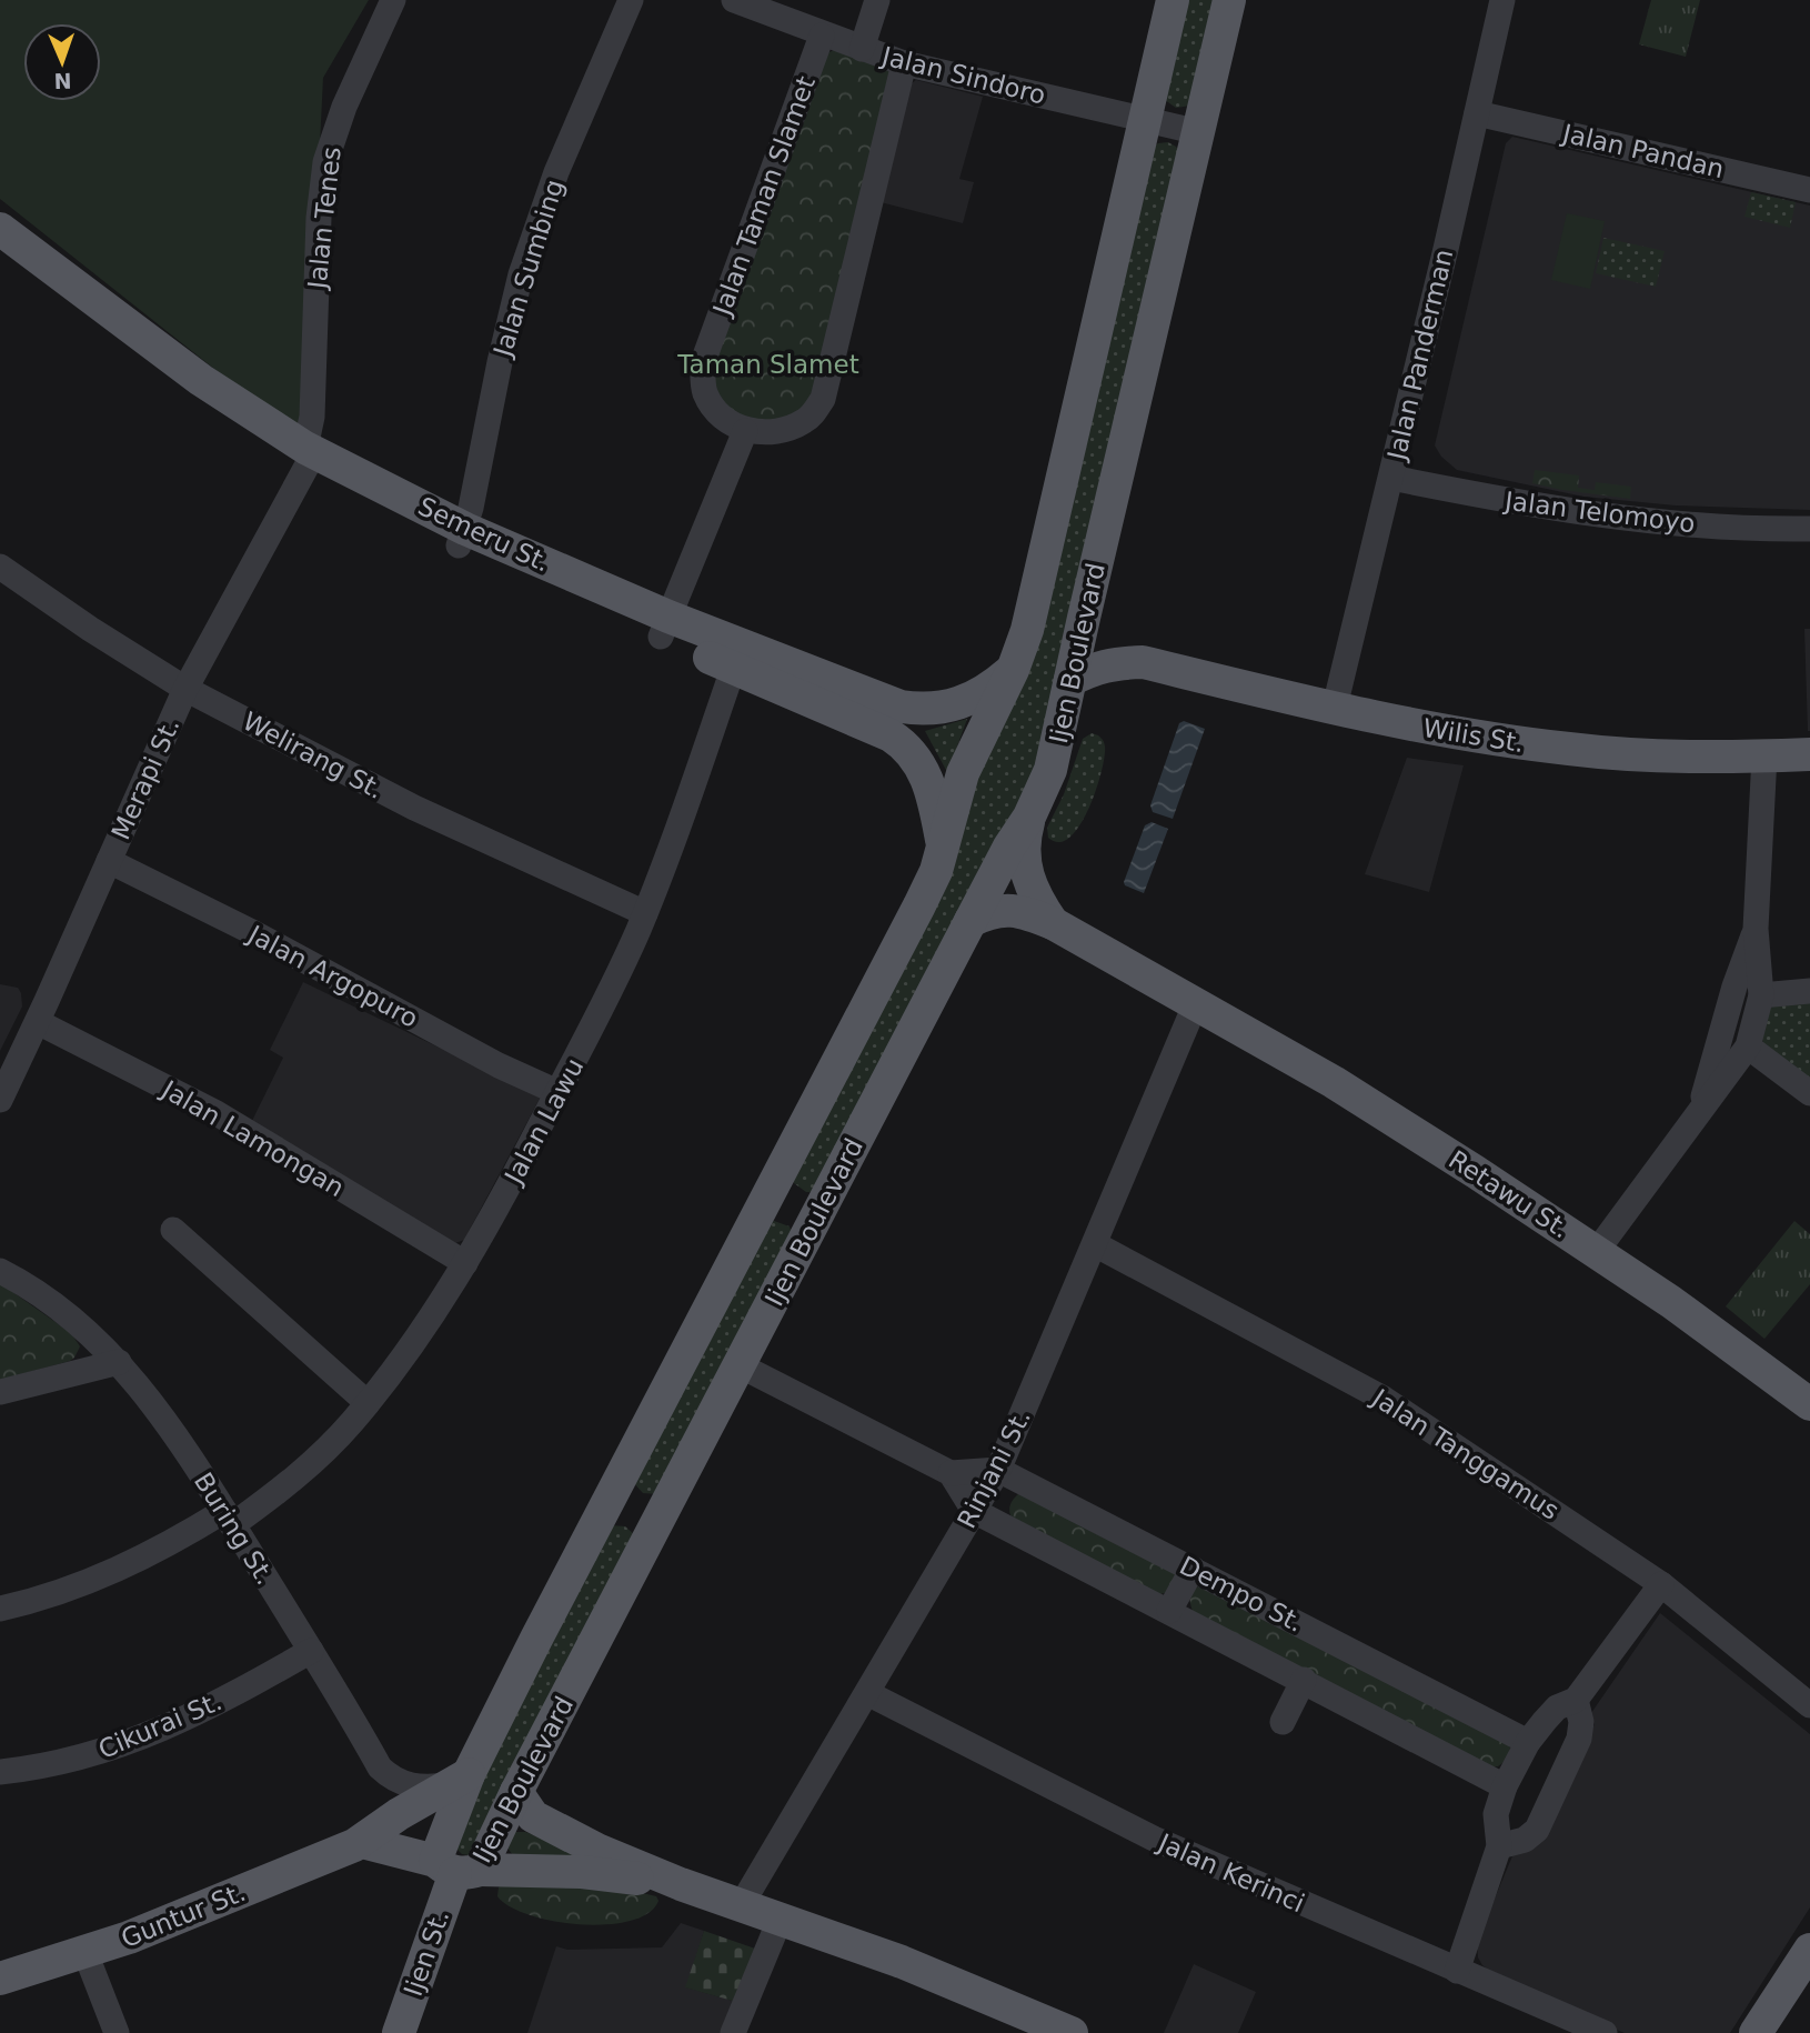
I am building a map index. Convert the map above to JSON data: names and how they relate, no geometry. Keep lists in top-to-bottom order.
{
  "streets": {
    "main road": [
      "Semeru St.",
      "Ijen Boulevard",
      "Wilis St.",
      "Retawu St.",
      "Guntur St.",
      "Ijen St."
    ],
    "street": [
      "Jalan Sindoro",
      "Jalan Pandan",
      "Jalan Taman Slamet",
      "Jalan Tenes",
      "Jalan Sumbing",
      "Jalan Panderman",
      "Jalan Telomoyo",
      "Welirang St.",
      "Merapi St.",
      "Jalan Argopuro",
      "Jalan Lawu",
      "Jalan Lamongan",
      "Jalan Tanggamus",
      "Rinjani St.",
      "Buring St.",
      "Dempo St.",
      "Cikurai St.",
      "Jalan Kerinci"
    ]
  },
  "crossings": [
    ["Jalan Sindoro", "Jalan Taman Slamet"],
    ["Jalan Sindoro", "Ijen Boulevard"],
    ["Jalan Pandan", "Jalan Panderman"],
    ["Jalan Tenes", "Semeru St."],
    ["Jalan Tenes", "Merapi St."],
    ["Jalan Sumbing", "Semeru St."],
    ["Jalan Panderman", "Jalan Telomoyo"],
    ["Jalan Panderman", "Wilis St."],
    ["Semeru St.", "Ijen Boulevard"],
    ["Semeru St.", "Merapi St."],
    ["Semeru St.", "Jalan Lawu"],
    ["Ijen Boulevard", "Wilis St."],
    ["Ijen Boulevard", "Retawu St."],
    ["Ijen Boulevard", "Buring St."],
    ["Ijen Boulevard", "Guntur St."],
    ["Ijen Boulevard", "Ijen St."],
    ["Welirang St.", "Merapi St."],
    ["Welirang St.", "Jalan Lawu"],
    ["Merapi St.", "Jalan Argopuro"],
    ["Merapi St.", "Jalan Lamongan"],
    ["Jalan Argopuro", "Jalan Lawu"],
    ["Jalan Lawu", "Jalan Lamongan"],
    ["Jalan Lawu", "Buring St."],
    ["Retawu St.", "Rinjani St."],
    ["Jalan Tanggamus", "Rinjani St."],
    ["Rinjani St.", "Dempo St."],
    ["Rinjani St.", "Jalan Kerinci"],
    ["Buring St.", "Cikurai St."],
    ["Buring St.", "Guntur St."]
  ],
  "parks": ["Taman Slamet"],
  "north": "bottom"
}
